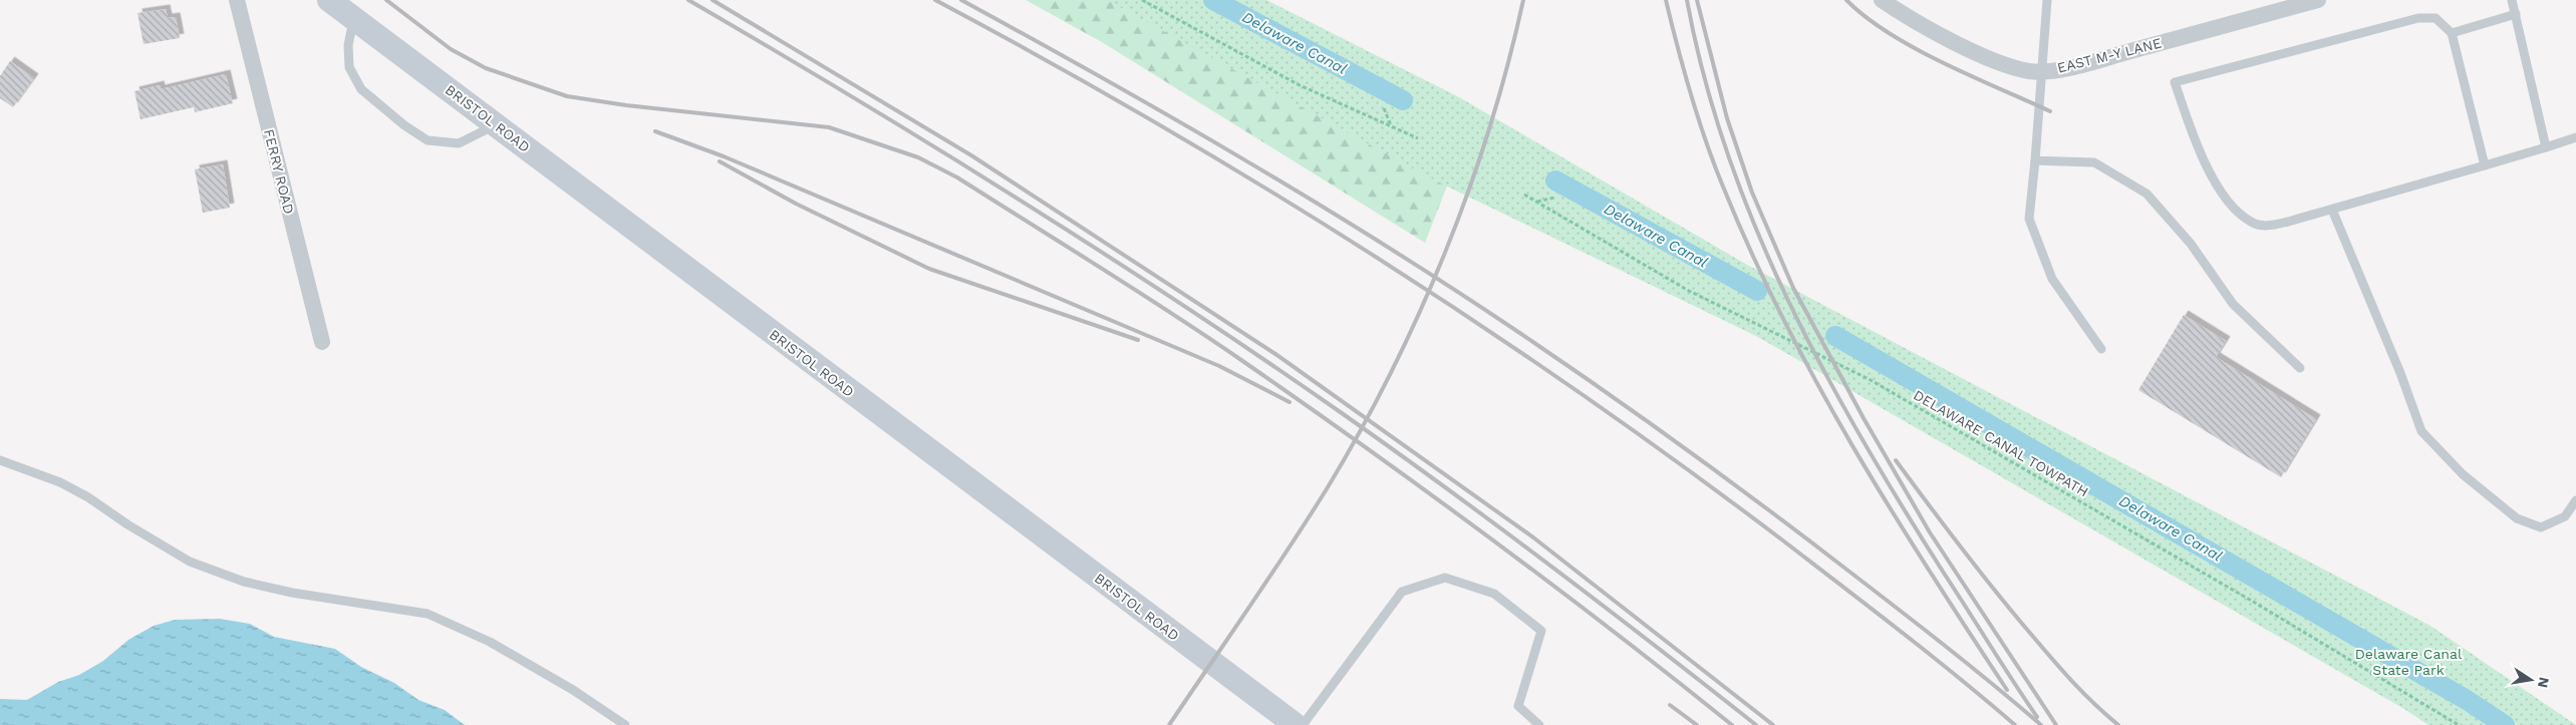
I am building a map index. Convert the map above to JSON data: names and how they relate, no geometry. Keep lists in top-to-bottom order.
{
  "streets": {
    "main road": ["BRISTOL ROAD"],
    "street": ["EAST M-Y LANE", "FERRY ROAD"],
    "path": ["DELAWARE CANAL TOWPATH"]
  },
  "water": ["Delaware Canal"],
  "parks": ["Delaware Canal State Park"],
  "north": "right"
}
